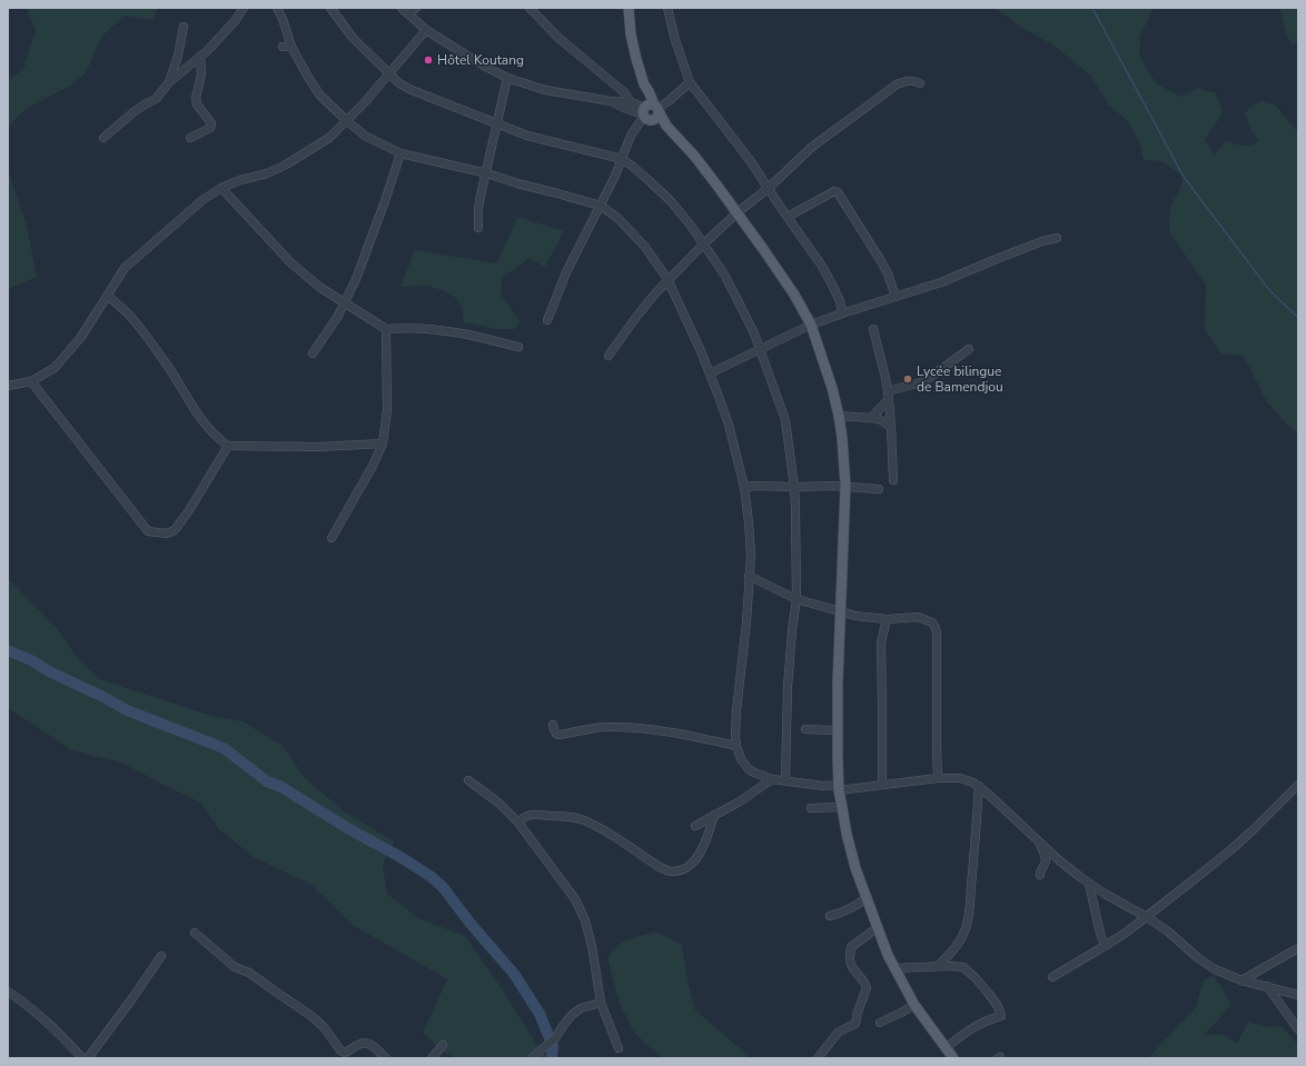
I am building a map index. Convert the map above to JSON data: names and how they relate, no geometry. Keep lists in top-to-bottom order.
{
  "places": ["Hôtel Koutang", "Lycée bilingue de Bamendjou"]
}
